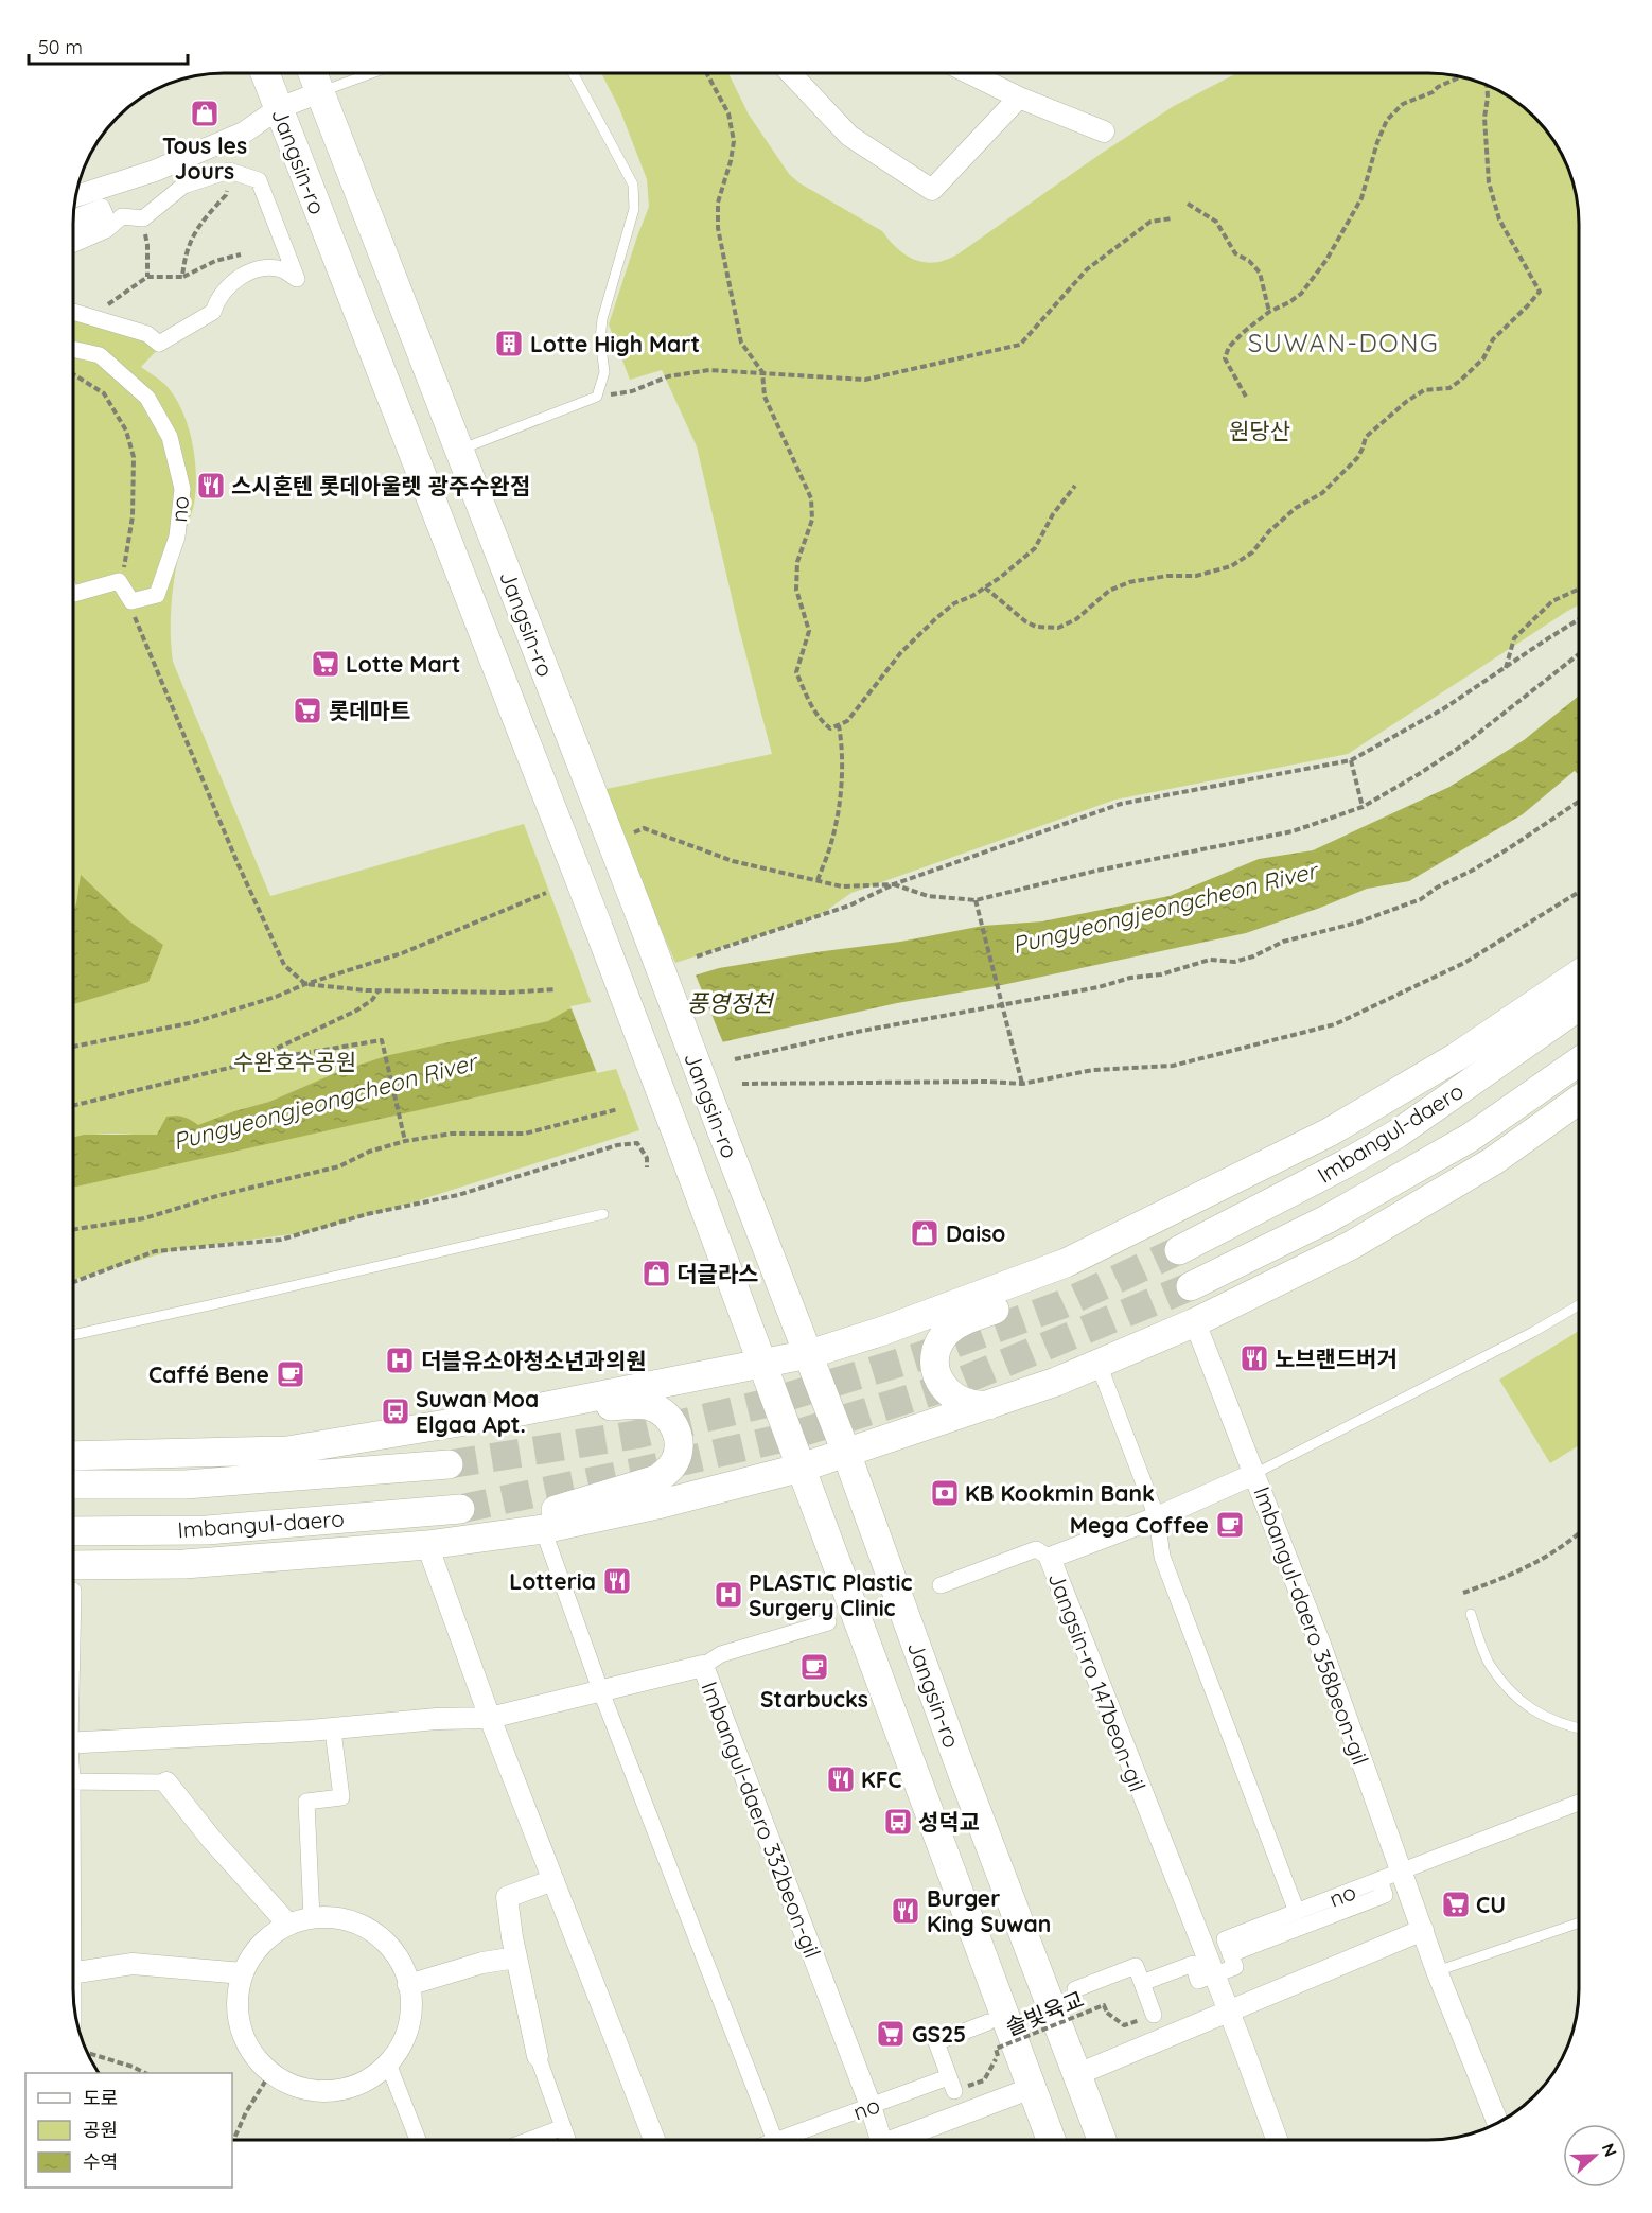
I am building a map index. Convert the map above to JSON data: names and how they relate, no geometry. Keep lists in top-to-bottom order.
{
  "streets": {
    "main road": ["Jangsin-ro", "Imbangul-daero"],
    "street": [
      "no",
      "Imbangul-daero 358beon-gil",
      "Jangsin-ro 147beon-gil",
      "Imbangul-daero 332beon-gil"
    ],
    "path": ["솔빛육교"]
  },
  "crossings": [
    ["no", "Imbangul-daero 358beon-gil"],
    ["no", "Jangsin-ro 147beon-gil"],
    ["no", "Imbangul-daero 332beon-gil"],
    ["no", "솔빛육교"],
    ["Imbangul-daero 358beon-gil", "Jangsin-ro 147beon-gil"]
  ],
  "districts": ["SUWAN-DONG"],
  "water": ["Pungyeongjeongcheon River", "풍영정천"],
  "parks": ["원당산", "수완호수공원"],
  "places": {
    "shop": ["Tous les Jours", "Daiso", "더글라스"],
    "building": ["Lotte High Mart"],
    "restaurant": [
      "스시혼텐 롯데아울렛 광주수완점",
      "노브랜드버거",
      "Lotteria",
      "KFC",
      "Burger King Suwan"
    ],
    "supermarket": [
      "Lotte Mart",
      "롯데마트",
      "CU",
      "GS25"
    ],
    "hospital": ["더블유소아청소년과의원", "PLASTIC Plastic Surgery Clinic"],
    "cafe": ["Caffé Bene", "Mega Coffee", "Starbucks"],
    "bus stop": ["Suwan Moa Elgaa Apt.", "성덕교"],
    "bank": ["KB Kookmin Bank"]
  },
  "legend": ["도로", "공원", "수역"],
  "scale_bar": "50 m",
  "north": "right"
}
